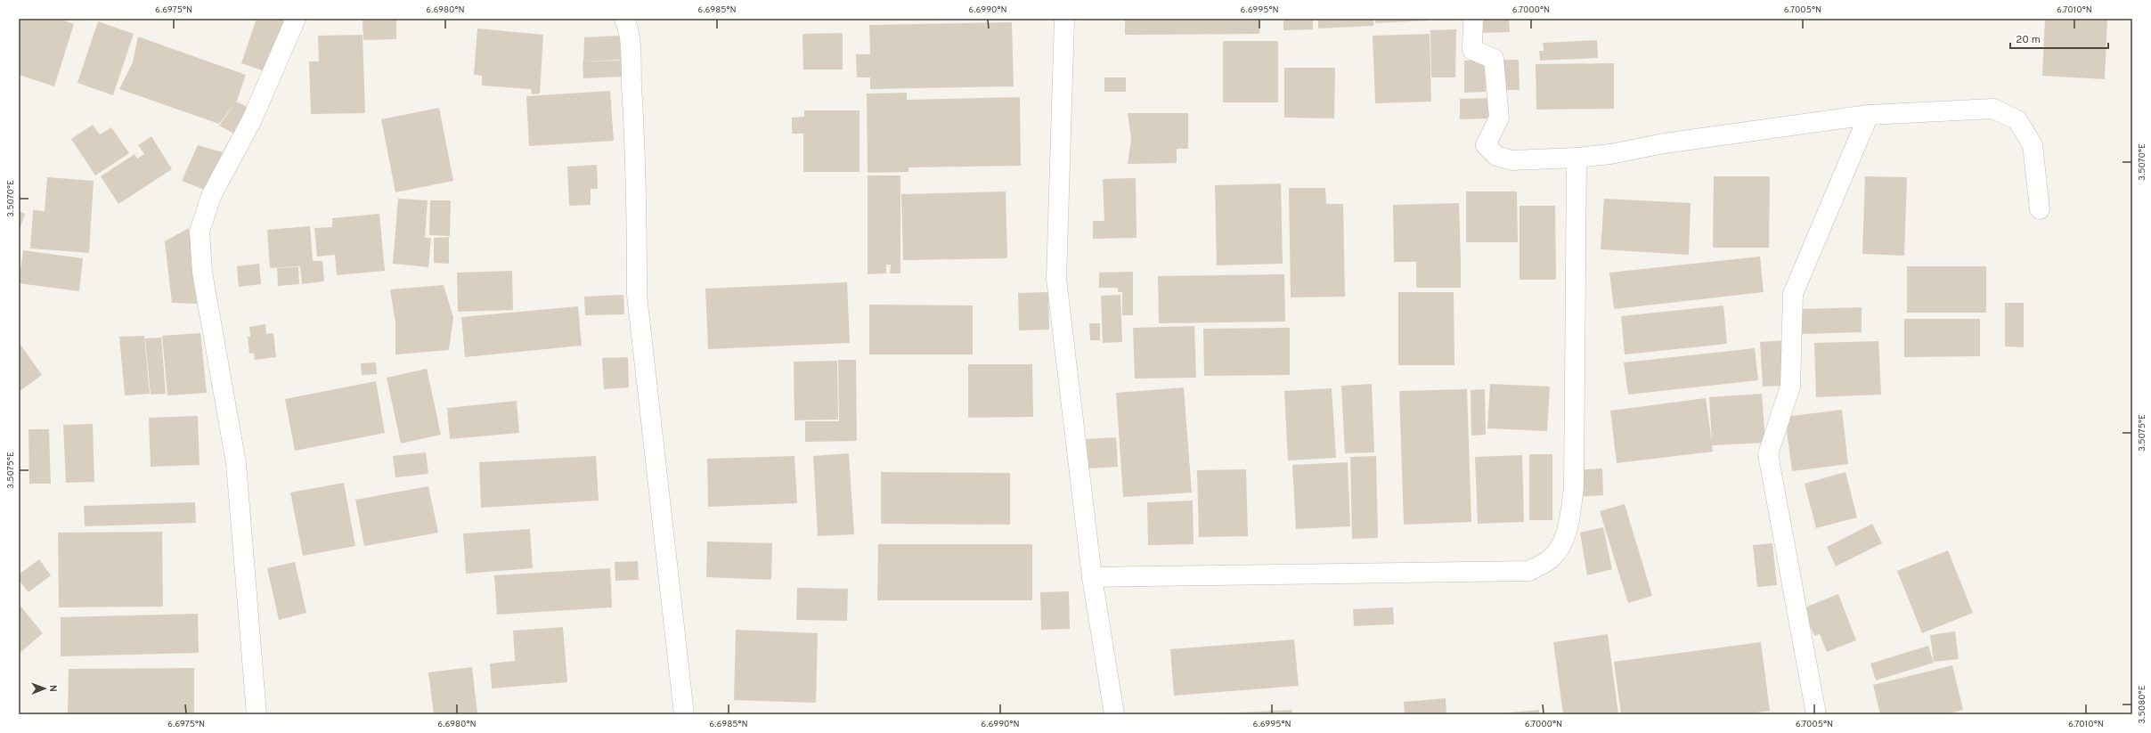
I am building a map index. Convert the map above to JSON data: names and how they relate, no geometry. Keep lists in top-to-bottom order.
{
  "scale_bar": "20 m",
  "north": "right",
  "coordinates": [
    "6.6975°N",
    "6.6980°N",
    "6.6985°N",
    "6.6990°N",
    "6.6995°N",
    "6.7000°N",
    "6.7005°N",
    "6.7010°N",
    "3.5070°E",
    "3.5075°E",
    "3.5080°E"
  ]
}
